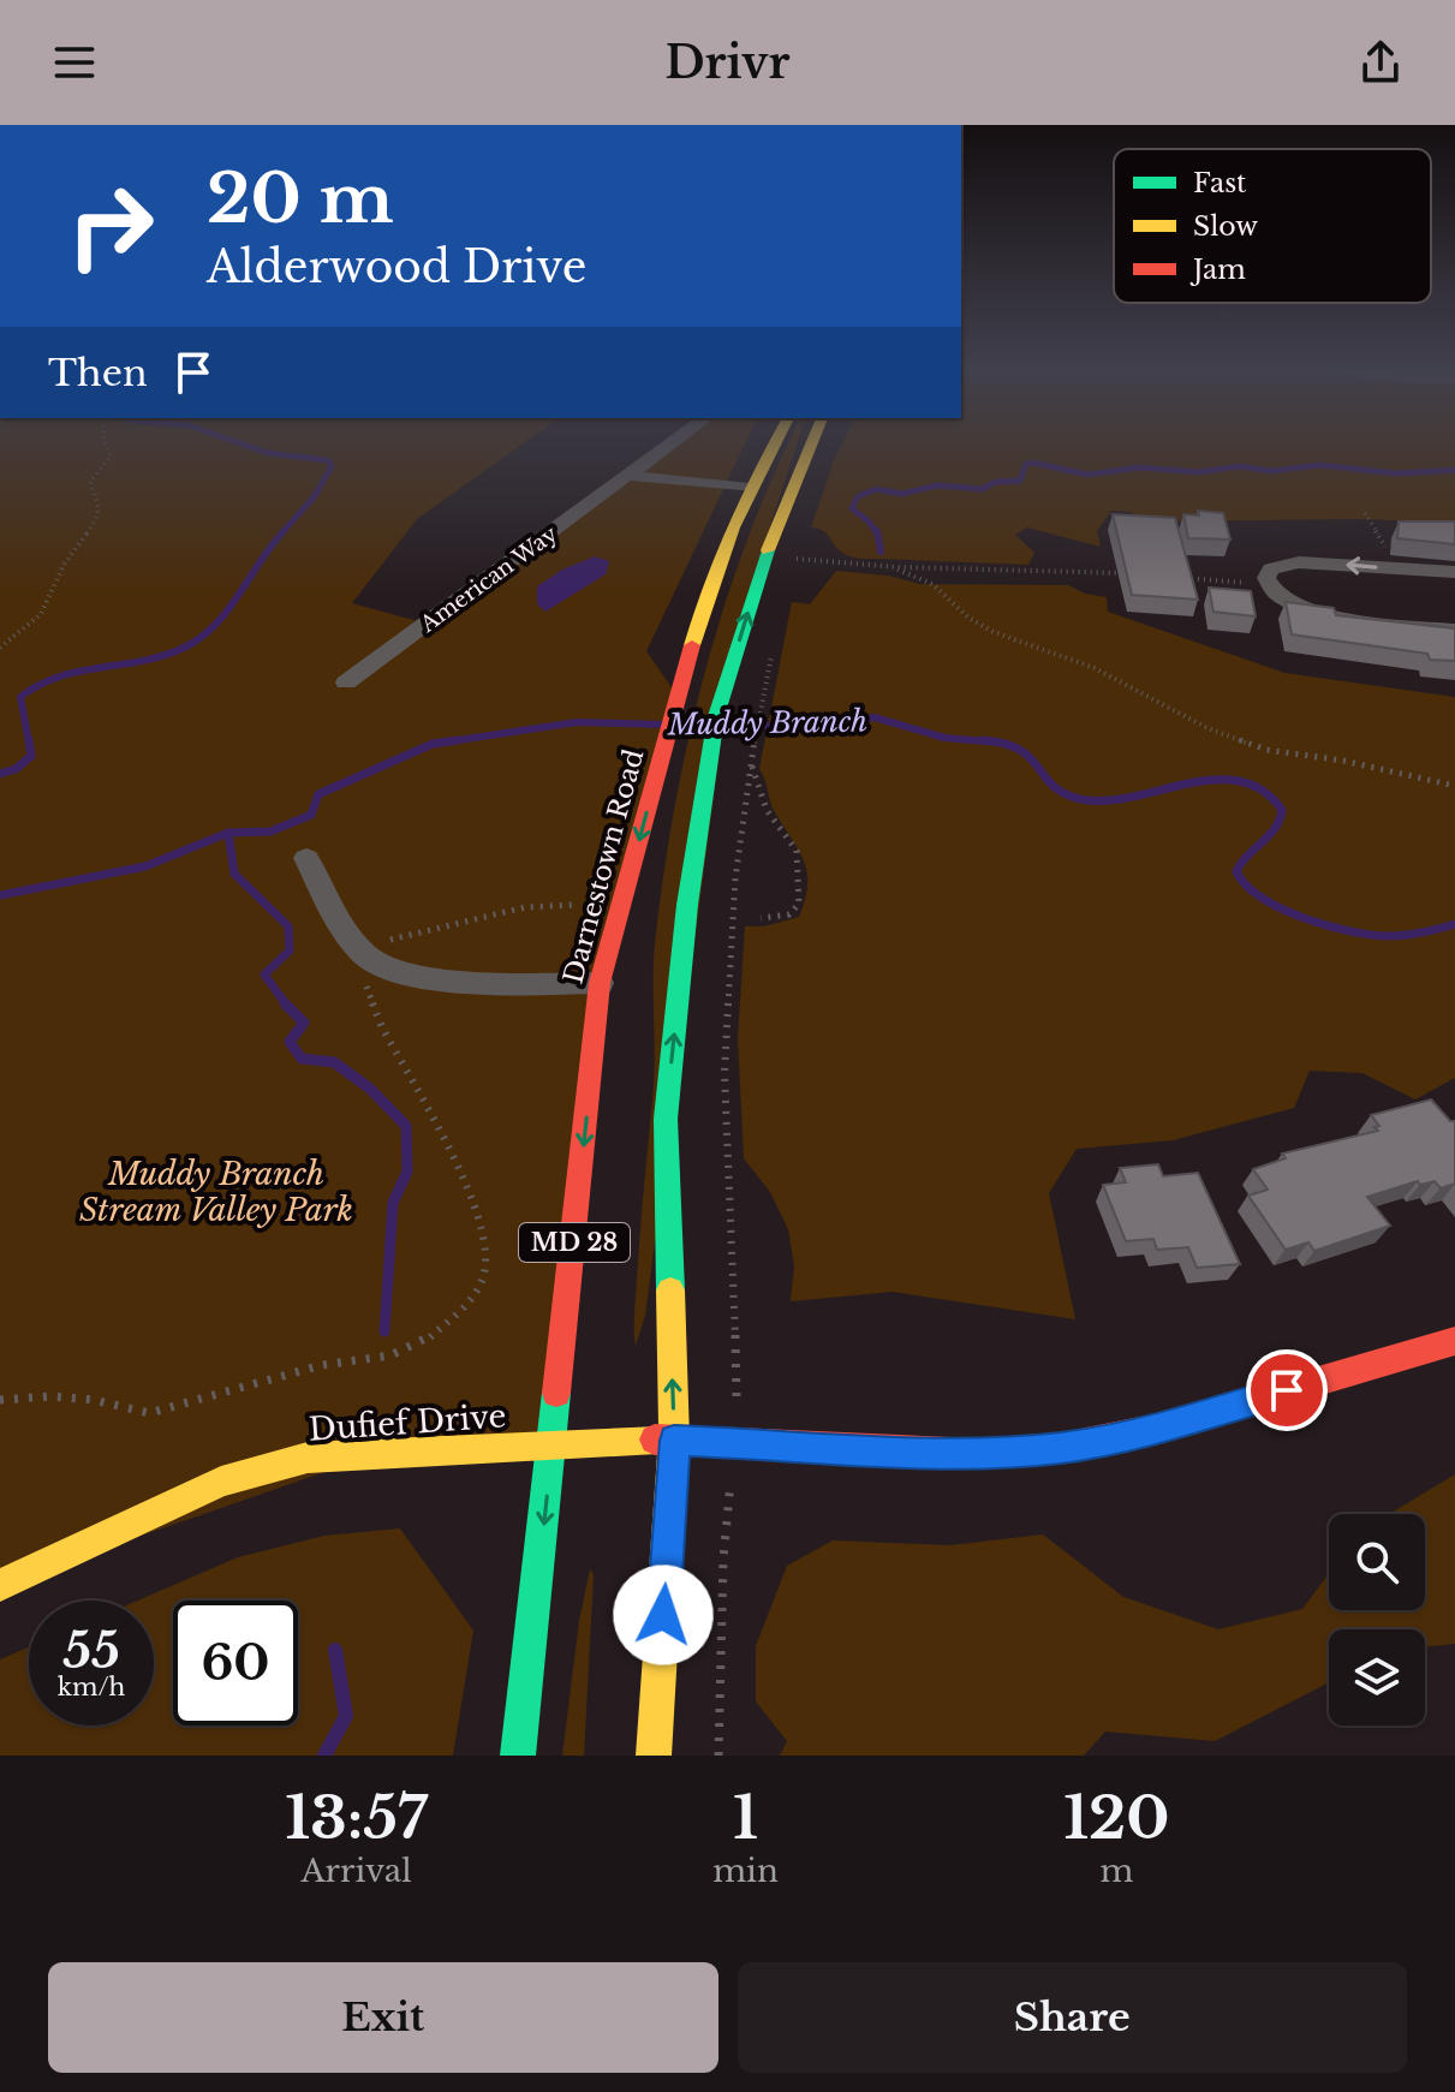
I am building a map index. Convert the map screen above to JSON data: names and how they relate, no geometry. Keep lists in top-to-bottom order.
{
  "streets": {
    "main road": ["Darnestown Road", "MD 28", "Dufief Drive"],
    "street": ["American Way"]
  },
  "crossings": [
    ["Darnestown Road", "Dufief Drive"],
    ["MD 28", "Dufief Drive"]
  ],
  "water": ["Muddy Branch"],
  "parks": ["Muddy Branch Stream Valley Park"],
  "legend": ["Fast", "Slow", "Jam"],
  "page": {
    "header": "Drivr",
    "turn": ["20 m", "Alderwood Drive"],
    "then": "Then",
    "speed": "55 km/h",
    "limit": "60",
    "eta": [
      "13:57",
      "Arrival",
      "1",
      "min",
      "120",
      "m"
    ],
    "buttons": ["Exit", "Share"]
  }
}
